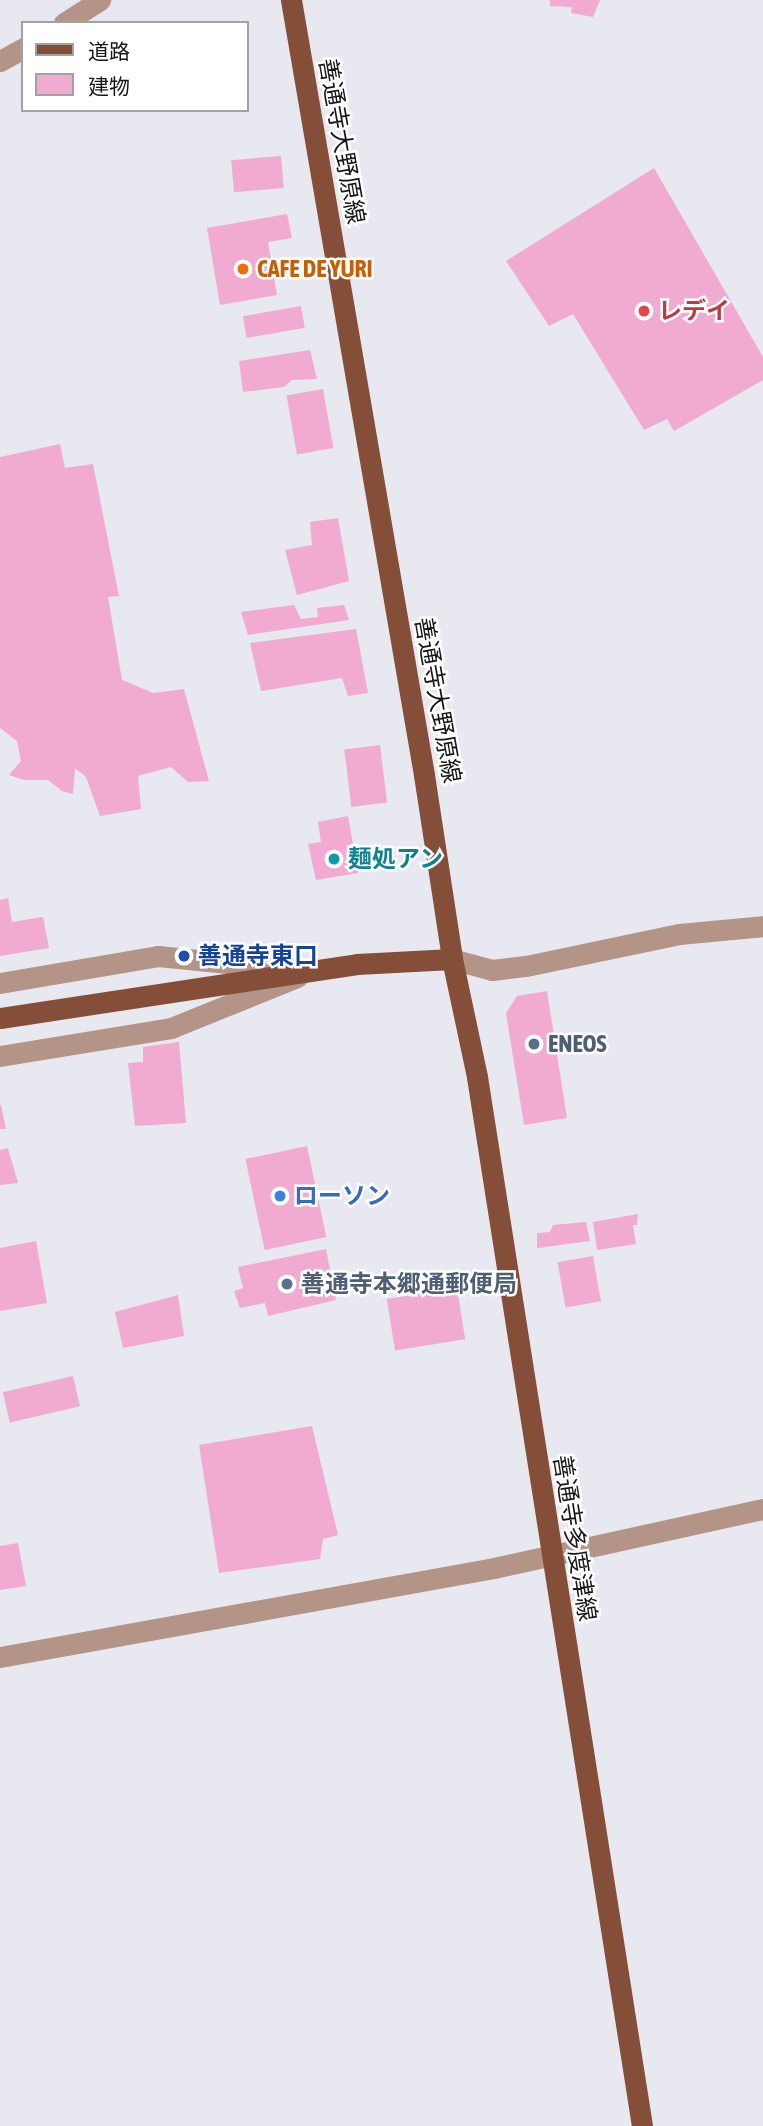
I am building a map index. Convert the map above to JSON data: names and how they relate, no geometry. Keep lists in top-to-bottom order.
{
  "streets": {
    "main road": ["善通寺大野原線", "善通寺多度津線"]
  },
  "crossings": [
    ["善通寺大野原線", "善通寺多度津線"]
  ],
  "places": [
    "CAFE DE YURI",
    "レデイ",
    "麺処アン",
    "善通寺東口",
    "ENEOS",
    "ローソン",
    "善通寺本郷通郵便局"
  ],
  "legend": ["道路", "建物"]
}
